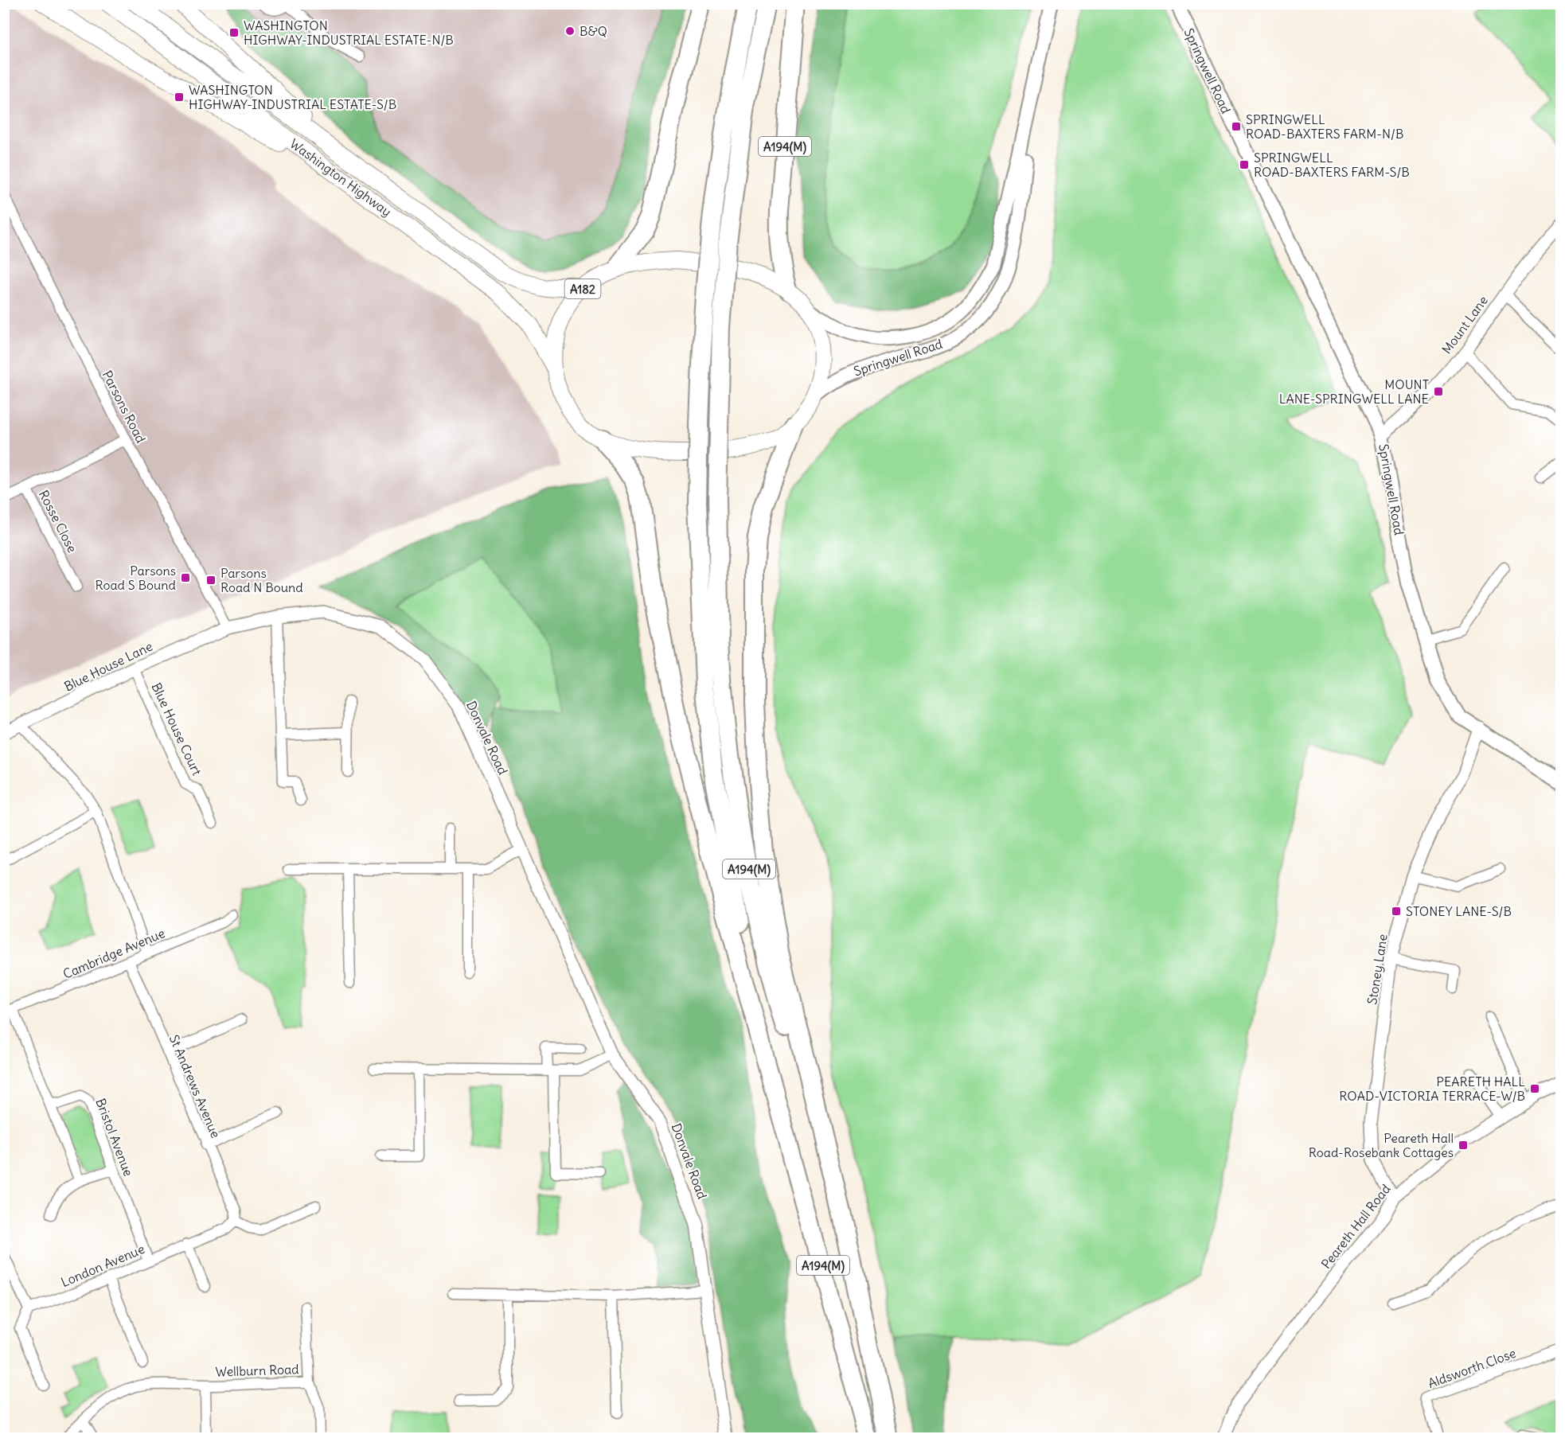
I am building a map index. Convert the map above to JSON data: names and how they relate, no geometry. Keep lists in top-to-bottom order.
{
  "streets": {
    "highway": ["A194(M)"],
    "main road": ["Springwell Road", "Washington Highway", "A182"],
    "street": [
      "Mount Lane",
      "Parsons Road",
      "Rosse Close",
      "Blue House Lane",
      "Blue House Court",
      "Donvale Road",
      "Cambridge Avenue",
      "Stoney Lane",
      "St Andrews Avenue",
      "Bristol Avenue",
      "Peareth Hall Road",
      "London Avenue",
      "Aldsworth Close",
      "Wellburn Road"
    ]
  },
  "crossings": [
    ["Springwell Road", "A182"],
    ["Springwell Road", "Mount Lane"],
    ["Springwell Road", "Stoney Lane"],
    ["A194(M)", "A182"],
    ["Washington Highway", "A182"],
    ["Parsons Road", "Rosse Close"],
    ["Parsons Road", "Blue House Lane"],
    ["Parsons Road", "Donvale Road"],
    ["Blue House Lane", "Blue House Court"],
    ["Blue House Lane", "Donvale Road"],
    ["Cambridge Avenue", "St Andrews Avenue"],
    ["Stoney Lane", "Peareth Hall Road"],
    ["St Andrews Avenue", "London Avenue"],
    ["Bristol Avenue", "London Avenue"]
  ],
  "places": {
    "other": ["B&Q"],
    "transit": [
      "WASHINGTON HIGHWAY-INDUSTRIAL ESTATE-N/B",
      "WASHINGTON HIGHWAY-INDUSTRIAL ESTATE-S/B",
      "SPRINGWELL ROAD-BAXTERS FARM-N/B",
      "SPRINGWELL ROAD-BAXTERS FARM-S/B",
      "MOUNT LANE-SPRINGWELL LANE",
      "Parsons Road S Bound",
      "Parsons Road N Bound",
      "STONEY LANE-S/B",
      "PEARETH HALL ROAD-VICTORIA TERRACE-W/B",
      "Peareth Hall Road-Rosebank Cottages"
    ]
  }
}
